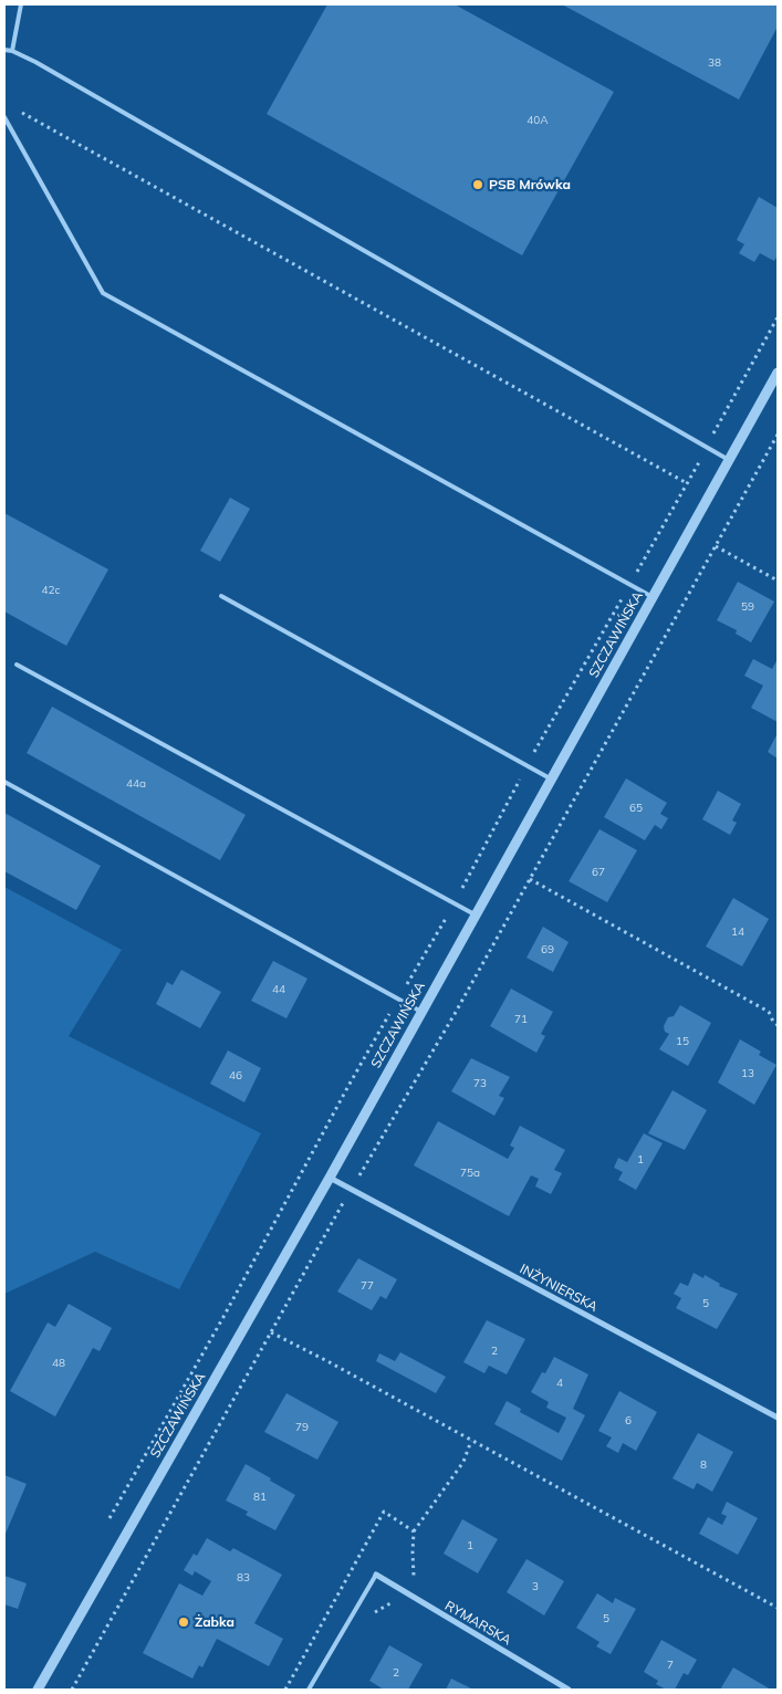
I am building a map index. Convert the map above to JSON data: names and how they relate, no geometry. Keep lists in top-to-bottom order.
{
  "streets": {
    "street": ["SZCZAWIŃSKA", "INŻYNIERSKA", "RYMARSKA"]
  },
  "crossings": [
    ["SZCZAWIŃSKA", "INŻYNIERSKA"]
  ],
  "places": ["PSB Mrówka", "Żabka"],
  "house_numbers": [
    "38",
    "40A",
    "42c",
    "59",
    "44a",
    "65",
    "67",
    "14",
    "69",
    "44",
    "71",
    "15",
    "13",
    "46",
    "73",
    "1",
    "75a",
    "77",
    "5",
    "2",
    "48",
    "4",
    "6",
    "79",
    "8",
    "81",
    "1",
    "83",
    "3",
    "5",
    "7",
    "2"
  ]
}
